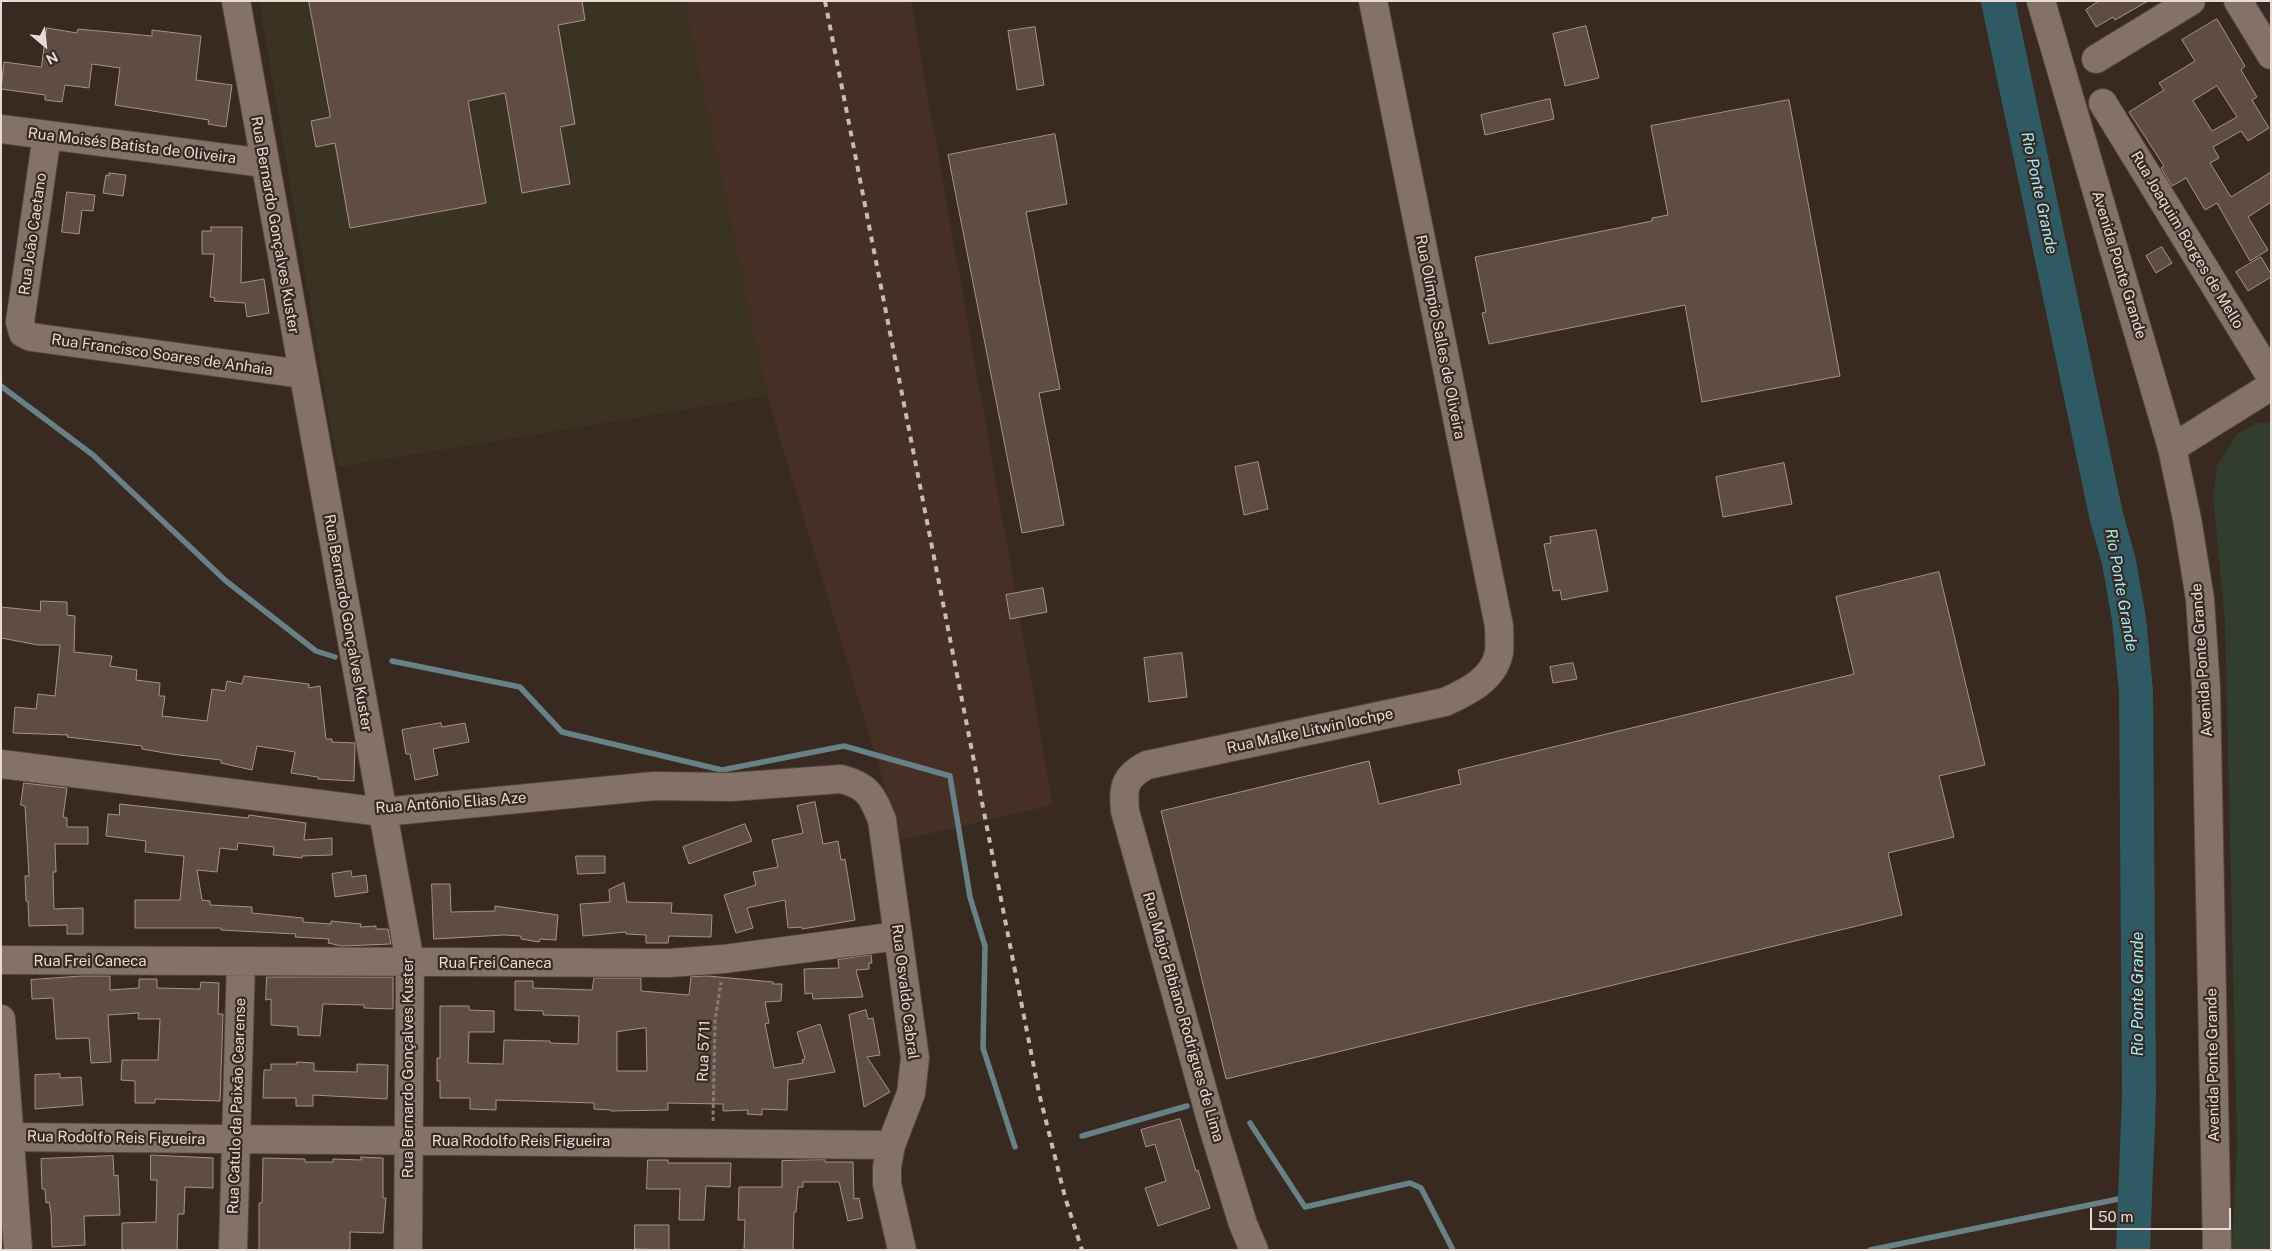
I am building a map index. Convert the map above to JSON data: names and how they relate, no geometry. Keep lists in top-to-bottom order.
{
  "streets": {
    "street": [
      "Rua Moisés Batista de Oliveira",
      "Rua Bernardo Gonçalves Kuster",
      "Rua João Caetano",
      "Rua Joaquim Borges de Mello",
      "Avenida Ponte Grande",
      "Rua Olímpio Salles de Oliveira",
      "Rua Francisco Soares de Anhaia",
      "Rua Malke Litwin Iochpe",
      "Rua Antônio Elias Aze",
      "Rua Frei Caneca",
      "Rua Osvaldo Cabral",
      "Rua Major Bibiano Rodrigues de Lima",
      "Rua Catulo da Paixão Cearense",
      "Rua Rodolfo Reis Figueira"
    ],
    "path": ["Rua 5711"]
  },
  "crossings": [
    ["Rua Moisés Batista de Oliveira", "Rua Bernardo Gonçalves Kuster"],
    ["Rua Moisés Batista de Oliveira", "Rua João Caetano"],
    ["Rua Bernardo Gonçalves Kuster", "Rua Francisco Soares de Anhaia"],
    ["Rua Bernardo Gonçalves Kuster", "Rua Antônio Elias Aze"],
    ["Rua Bernardo Gonçalves Kuster", "Rua Frei Caneca"],
    ["Rua Bernardo Gonçalves Kuster", "Rua Rodolfo Reis Figueira"],
    ["Rua João Caetano", "Rua Francisco Soares de Anhaia"],
    ["Rua Olímpio Salles de Oliveira", "Rua Malke Litwin Iochpe"],
    ["Rua Malke Litwin Iochpe", "Rua Major Bibiano Rodrigues de Lima"],
    ["Rua Antônio Elias Aze", "Rua Osvaldo Cabral"],
    ["Rua Frei Caneca", "Rua Osvaldo Cabral"],
    ["Rua Frei Caneca", "Rua 5711"],
    ["Rua Frei Caneca", "Rua Catulo da Paixão Cearense"],
    ["Rua Osvaldo Cabral", "Rua Rodolfo Reis Figueira"],
    ["Rua 5711", "Rua Rodolfo Reis Figueira"],
    ["Rua Catulo da Paixão Cearense", "Rua Rodolfo Reis Figueira"]
  ],
  "water": ["Rio Ponte Grande"],
  "scale_bar": "50 m",
  "north": "bottom right"
}
